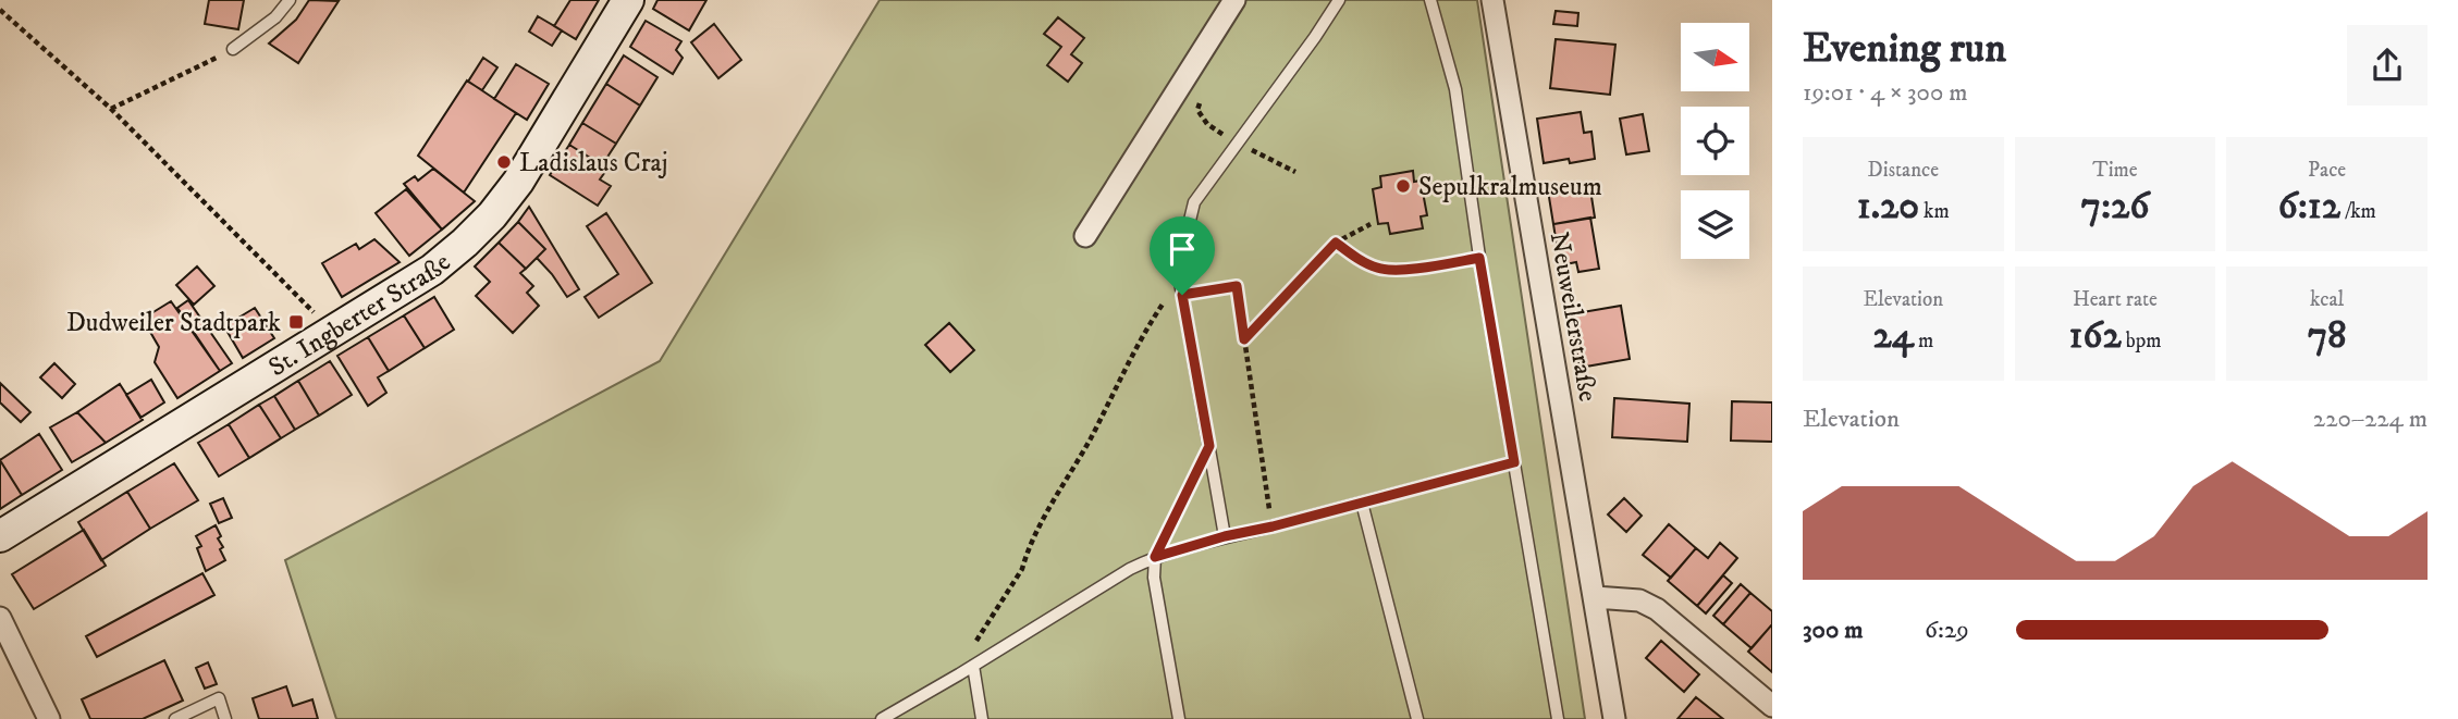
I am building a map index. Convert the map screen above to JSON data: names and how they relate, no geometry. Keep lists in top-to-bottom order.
{
  "streets": {
    "main road": ["St. Ingberter Straße"],
    "street": ["Neuweilerstraße"]
  },
  "places": {
    "other": ["Ladislaus Craj", "Sepulkralmuseum"],
    "transit": ["Dudweiler Stadtpark"]
  },
  "north": "right",
  "page": {
    "heading": ["Evening run", "19:01 · 4 × 300 m"],
    "stats": [
      ["Distance", "1.20 km"],
      ["Time", "7:26"],
      ["Pace", "6:12 /km"],
      ["Elevation", "24 m"],
      ["Heart rate", "162 bpm"],
      ["kcal", "78"]
    ],
    "chart": ["Elevation", "220–224 m"],
    "list": [
      {
        "name": "300 m",
        "note": "6:29"
      }
    ]
  }
}
